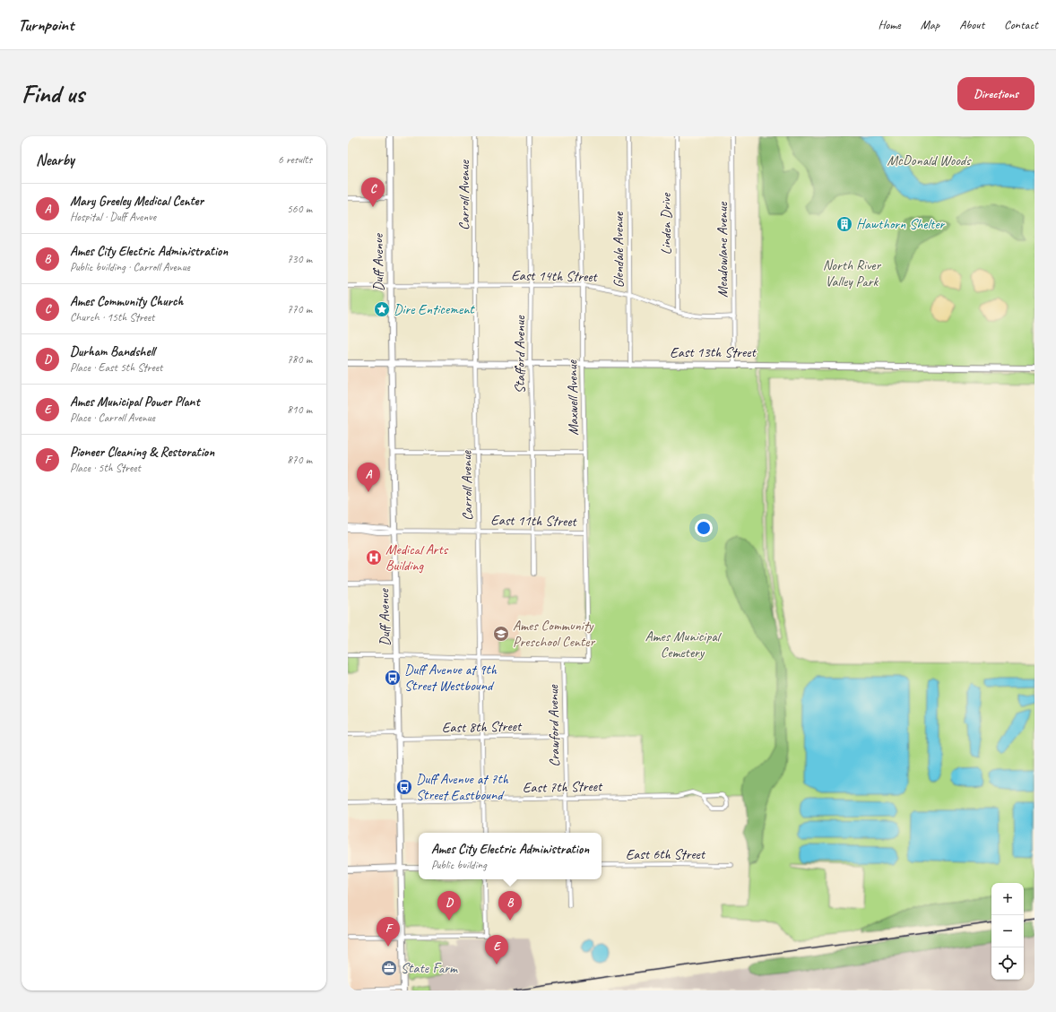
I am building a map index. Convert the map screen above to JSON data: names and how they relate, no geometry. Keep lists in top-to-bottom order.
{
  "streets": {
    "main road": ["Duff Avenue", "East 13th Street"],
    "street": [
      "Carroll Avenue",
      "Linden Drive",
      "Glendale Avenue",
      "Meadowlane Avenue",
      "East 14th Street",
      "Stafford Avenue",
      "Maxwell Avenue",
      "East 11th Street",
      "Crawford Avenue",
      "East 8th Street",
      "East 7th Street",
      "East 6th Street"
    ]
  },
  "crossings": [
    ["Carroll Avenue", "East 14th Street"],
    ["Carroll Avenue", "East 13th Street"],
    ["Carroll Avenue", "East 11th Street"],
    ["Carroll Avenue", "East 8th Street"],
    ["Carroll Avenue", "East 7th Street"],
    ["Linden Drive", "East 14th Street"],
    ["Glendale Avenue", "East 14th Street"],
    ["Glendale Avenue", "East 13th Street"],
    ["Meadowlane Avenue", "East 14th Street"],
    ["Meadowlane Avenue", "East 13th Street"],
    ["Duff Avenue", "East 14th Street"],
    ["Duff Avenue", "East 13th Street"],
    ["Duff Avenue", "East 11th Street"],
    ["Duff Avenue", "East 8th Street"],
    ["Duff Avenue", "East 7th Street"],
    ["East 14th Street", "Stafford Avenue"],
    ["East 14th Street", "Maxwell Avenue"],
    ["East 13th Street", "Stafford Avenue"],
    ["East 13th Street", "Maxwell Avenue"],
    ["Stafford Avenue", "East 11th Street"],
    ["Maxwell Avenue", "East 11th Street"],
    ["Maxwell Avenue", "Crawford Avenue"],
    ["Crawford Avenue", "East 8th Street"],
    ["Crawford Avenue", "East 7th Street"]
  ],
  "parks": ["McDonald Woods", "North River Valley Park", "Ames Municipal Cemetery"],
  "places": {
    "building": ["Hawthorn Shelter"],
    "place": ["Dire Enticement"],
    "hospital": ["Medical Arts Building"],
    "school or university": ["Ames Community Preschool Center"],
    "bus stop": ["Duff Avenue at 9th Street Westbound", "Duff Avenue at 7th Street Eastbound"],
    "office": ["State Farm"]
  },
  "page": {
    "header": "Turnpoint",
    "nav": [
      "Home",
      "Map",
      "About",
      "Contact"
    ],
    "buttons": "Directions",
    "title": "Find us",
    "heading": ["Nearby", "6 results"],
    "pins": [
      "C",
      "A",
      "B",
      "D",
      "F",
      "E"
    ],
    "list": [
      {
        "mark": "A",
        "name": "Mary Greeley Medical Center",
        "note": "Hospital · Duff Avenue",
        "value": "560 m"
      },
      {
        "mark": "B",
        "name": "Ames City Electric Administration",
        "note": "Public building · Carroll Avenue",
        "value": "730 m"
      },
      {
        "mark": "C",
        "name": "Ames Community Church",
        "note": "Church · 15th Street",
        "value": "770 m"
      },
      {
        "mark": "D",
        "name": "Durham Bandshell",
        "note": "Place · East 5th Street",
        "value": "780 m"
      },
      {
        "mark": "E",
        "name": "Ames Municipal Power Plant",
        "note": "Place · Carroll Avenue",
        "value": "810 m"
      },
      {
        "mark": "F",
        "name": "Pioneer Cleaning & Restoration",
        "note": "Place · 5th Street",
        "value": "870 m"
      }
    ],
    "popup": ["Ames City Electric Administration", "Public building"],
    "map_buttons": ["+", "−"]
  }
}
